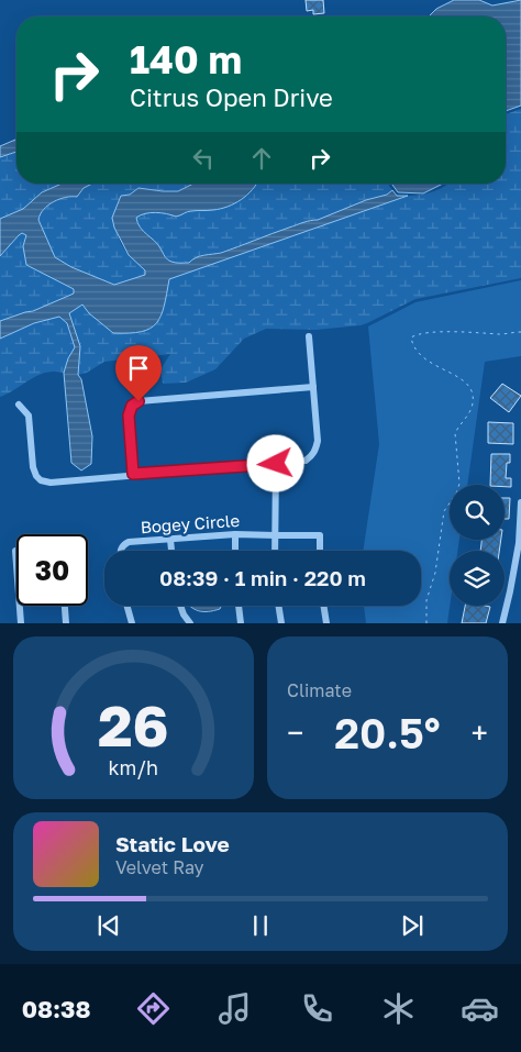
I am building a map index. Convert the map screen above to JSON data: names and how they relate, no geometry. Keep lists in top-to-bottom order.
{
  "streets": {
    "street": ["Bogey Circle"]
  },
  "page": {
    "turn": ["140 m", "Citrus Open Drive"],
    "limit": "30",
    "trip": "08:39 · 1 min · 220 m",
    "tile": "Climate",
    "heat": ["−", "20.5°", "+"],
    "song": ["Static Love", "Velvet Ray"],
    "tabs": "08:38",
    "gauge": ["26", "km/h"]
  }
}
